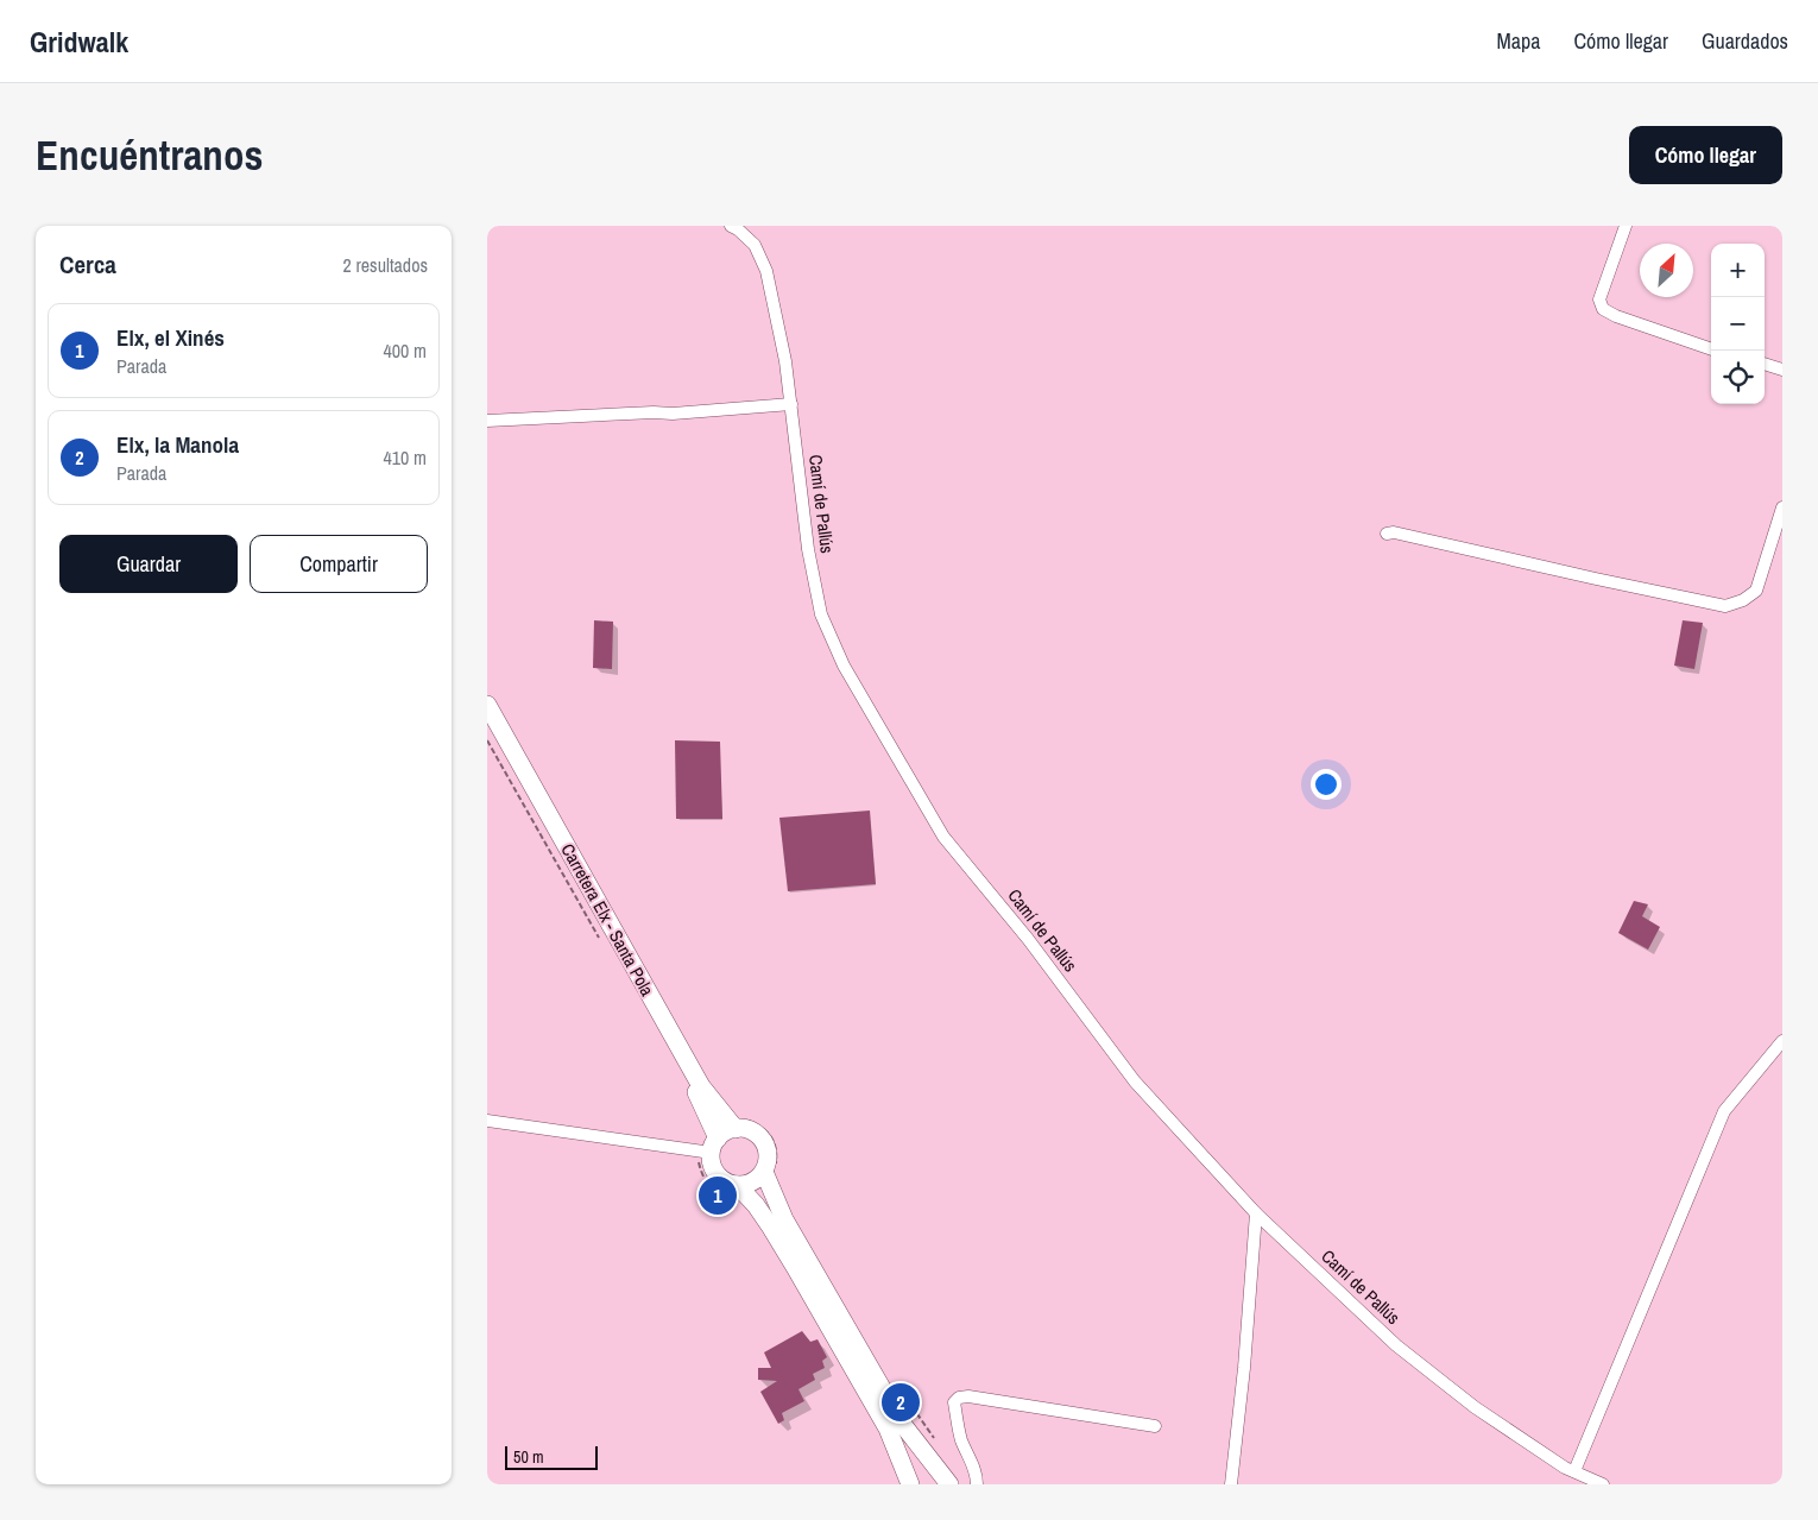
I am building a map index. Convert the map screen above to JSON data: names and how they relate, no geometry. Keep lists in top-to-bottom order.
{
  "streets": {
    "main road": ["Carretera Elx - Santa Pola"],
    "street": ["Camí de Pallús"]
  },
  "scale_bar": "50 m",
  "north": "top right",
  "page": {
    "header": "Gridwalk",
    "nav": ["Mapa", "Cómo llegar", "Guardados"],
    "buttons": [
      "Cómo llegar",
      ["Guardar", "Compartir"]
    ],
    "title": "Encuéntranos",
    "heading": ["Cerca", "2 resultados"],
    "map_buttons": ["+", "−"],
    "list": [
      {
        "mark": "1",
        "name": "Elx, el Xinés",
        "note": "Parada",
        "value": "400 m"
      },
      {
        "mark": "2",
        "name": "Elx, la Manola",
        "note": "Parada",
        "value": "410 m"
      }
    ],
    "pins": ["1", "2"],
    "scale": "50 m"
  }
}
